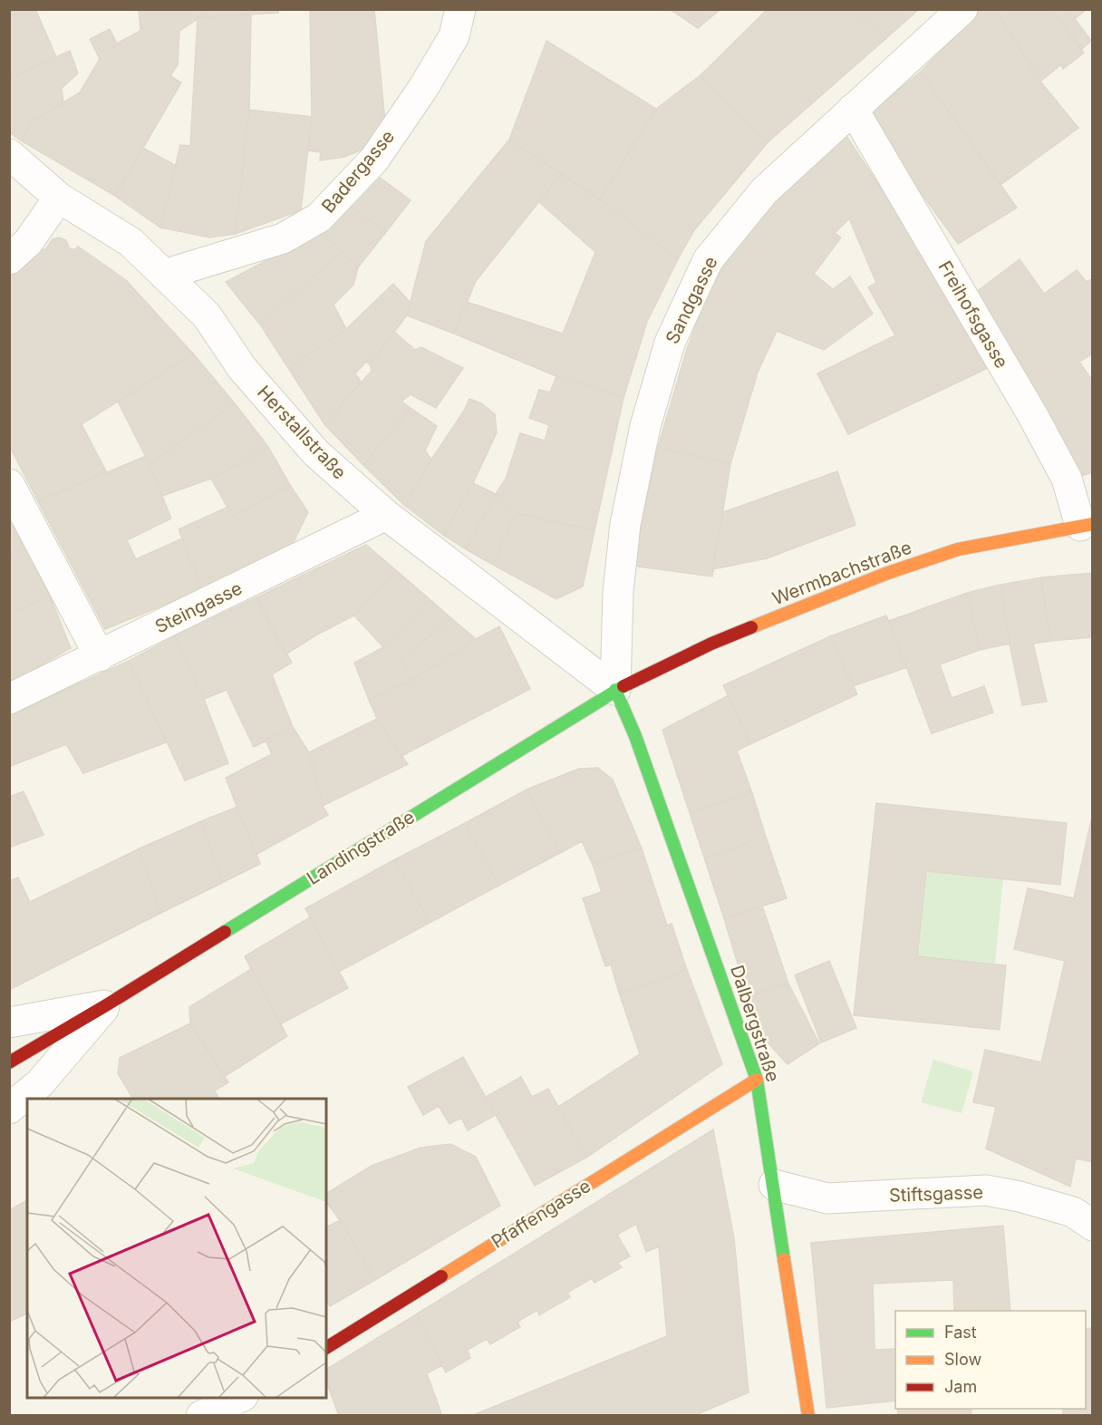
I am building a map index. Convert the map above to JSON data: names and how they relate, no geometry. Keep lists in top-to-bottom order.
{
  "streets": {
    "street": [
      "Badergasse",
      "Sandgasse",
      "Freihofsgasse",
      "Herstallstraße",
      "Wermbachstraße",
      "Steingasse",
      "Landingstraße",
      "Dalbergstraße",
      "Stiftsgasse",
      "Pfaffengasse"
    ]
  },
  "crossings": [
    ["Badergasse", "Herstallstraße"],
    ["Sandgasse", "Freihofsgasse"],
    ["Sandgasse", "Herstallstraße"],
    ["Sandgasse", "Wermbachstraße"],
    ["Sandgasse", "Landingstraße"],
    ["Sandgasse", "Dalbergstraße"],
    ["Freihofsgasse", "Wermbachstraße"],
    ["Herstallstraße", "Wermbachstraße"],
    ["Herstallstraße", "Steingasse"],
    ["Herstallstraße", "Landingstraße"],
    ["Herstallstraße", "Dalbergstraße"],
    ["Wermbachstraße", "Landingstraße"],
    ["Wermbachstraße", "Dalbergstraße"],
    ["Landingstraße", "Dalbergstraße"],
    ["Dalbergstraße", "Stiftsgasse"],
    ["Dalbergstraße", "Pfaffengasse"]
  ],
  "legend": ["Fast", "Slow", "Jam"]
}
